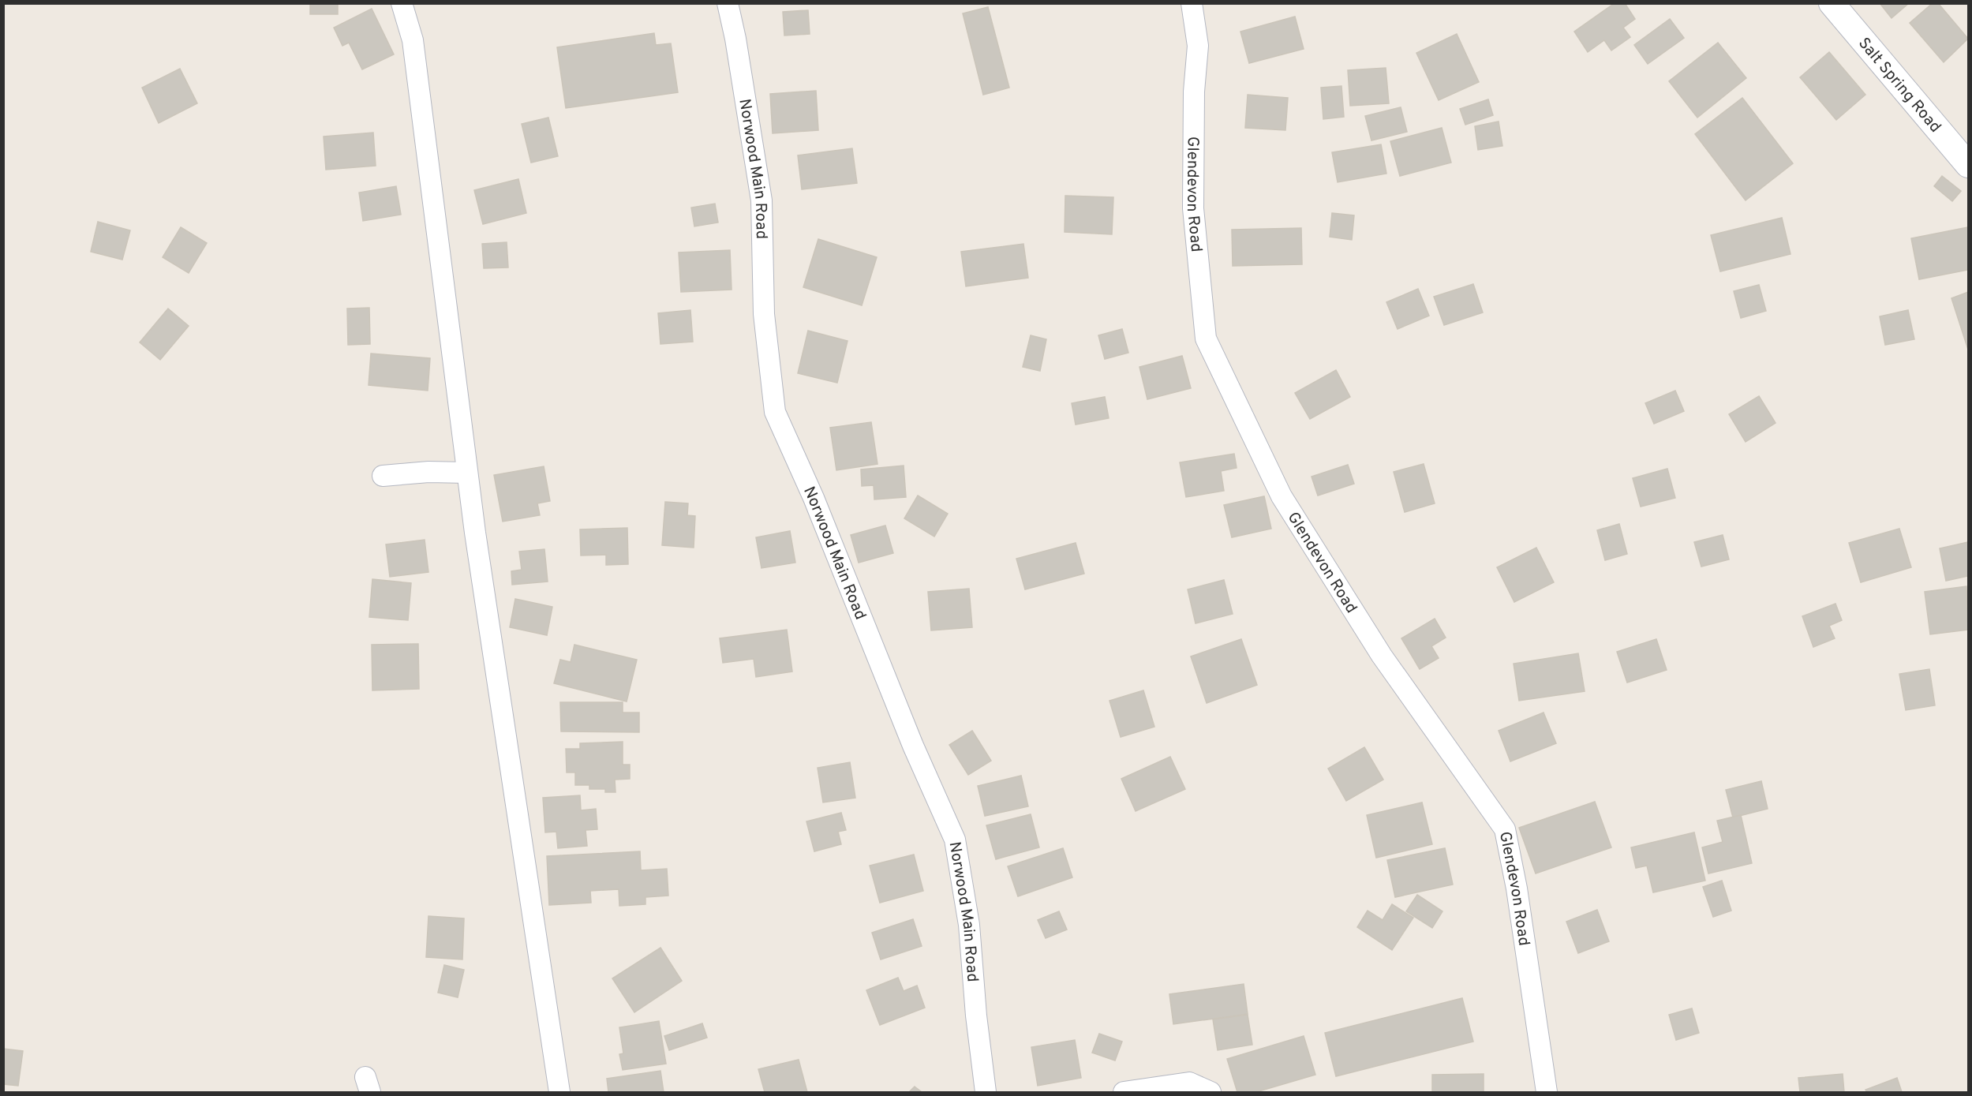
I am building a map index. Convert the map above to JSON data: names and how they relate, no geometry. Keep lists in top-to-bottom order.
{
  "streets": {
    "street": ["Salt Spring Road", "Norwood Main Road", "Glendevon Road"]
  }
}
